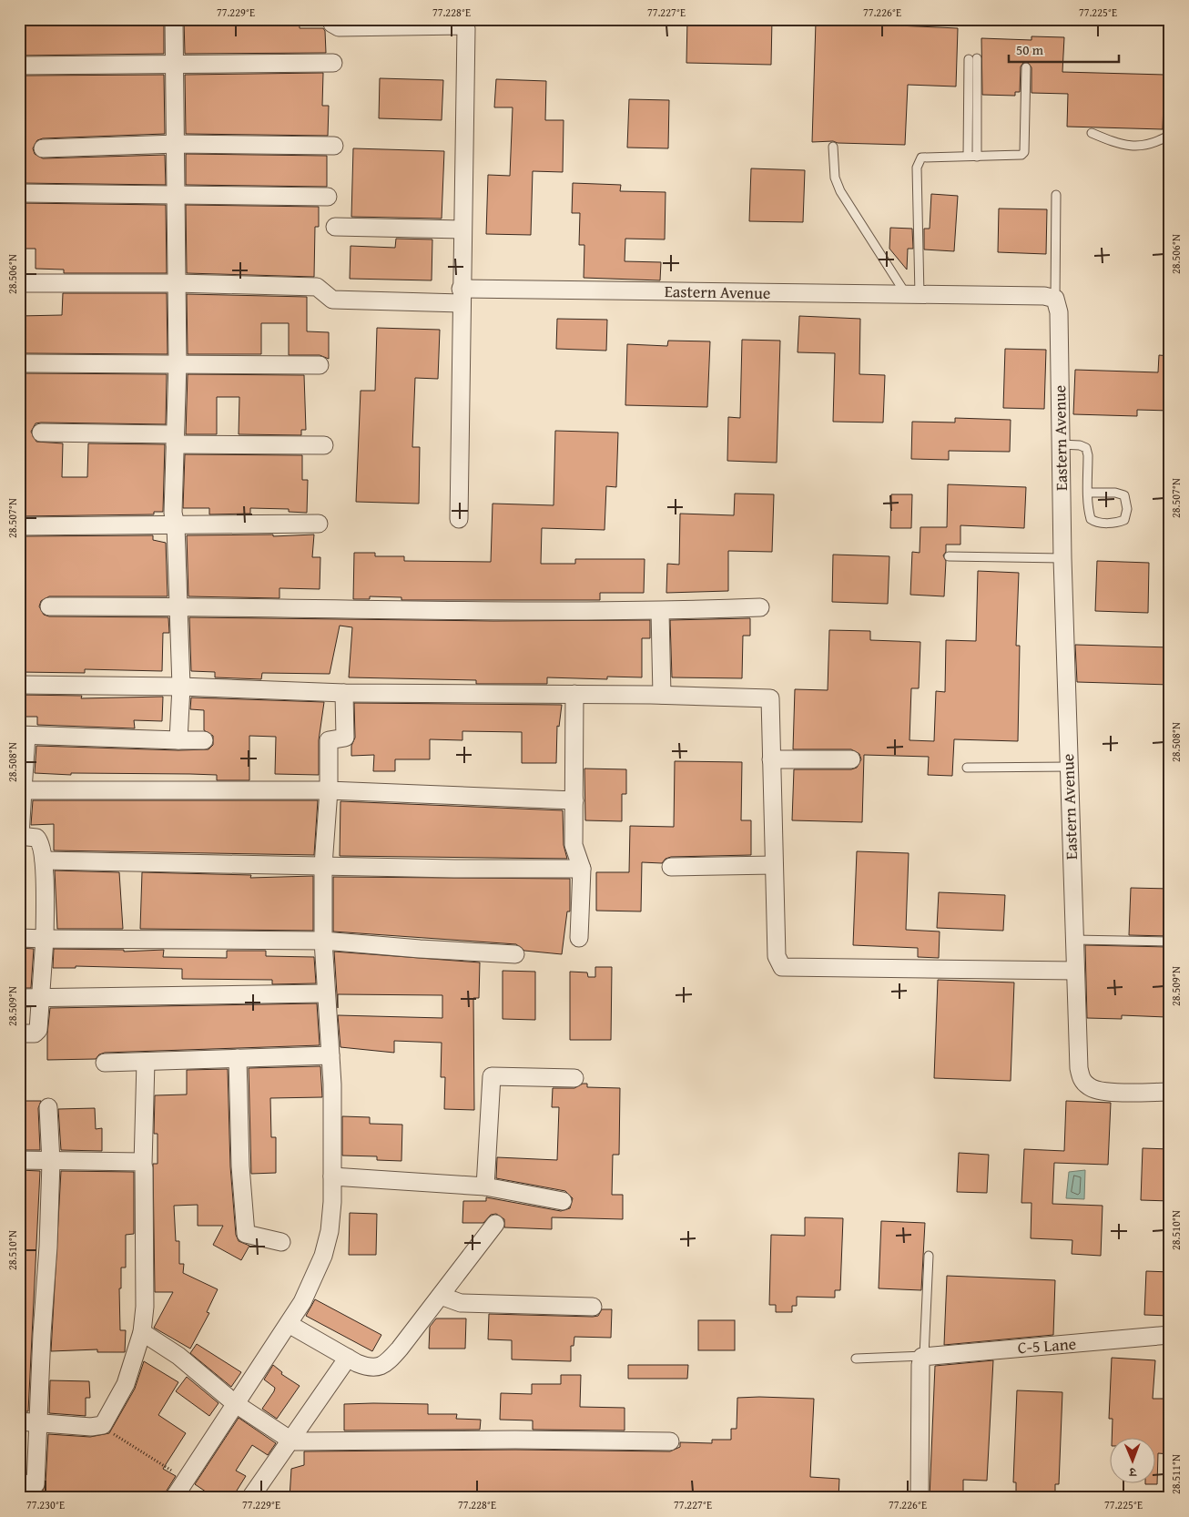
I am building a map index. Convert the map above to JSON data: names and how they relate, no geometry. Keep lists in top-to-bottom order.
{
  "streets": {
    "street": ["Eastern Avenue", "C-5 Lane"]
  },
  "scale_bar": "50 m",
  "north": "bottom",
  "coordinates": [
    "77.229°E",
    "77.228°E",
    "77.227°E",
    "77.226°E",
    "77.225°E",
    "28.506°N",
    "28.507°N",
    "28.508°N",
    "28.509°N",
    "28.510°N",
    "28.511°N",
    "77.230°E"
  ]
}
